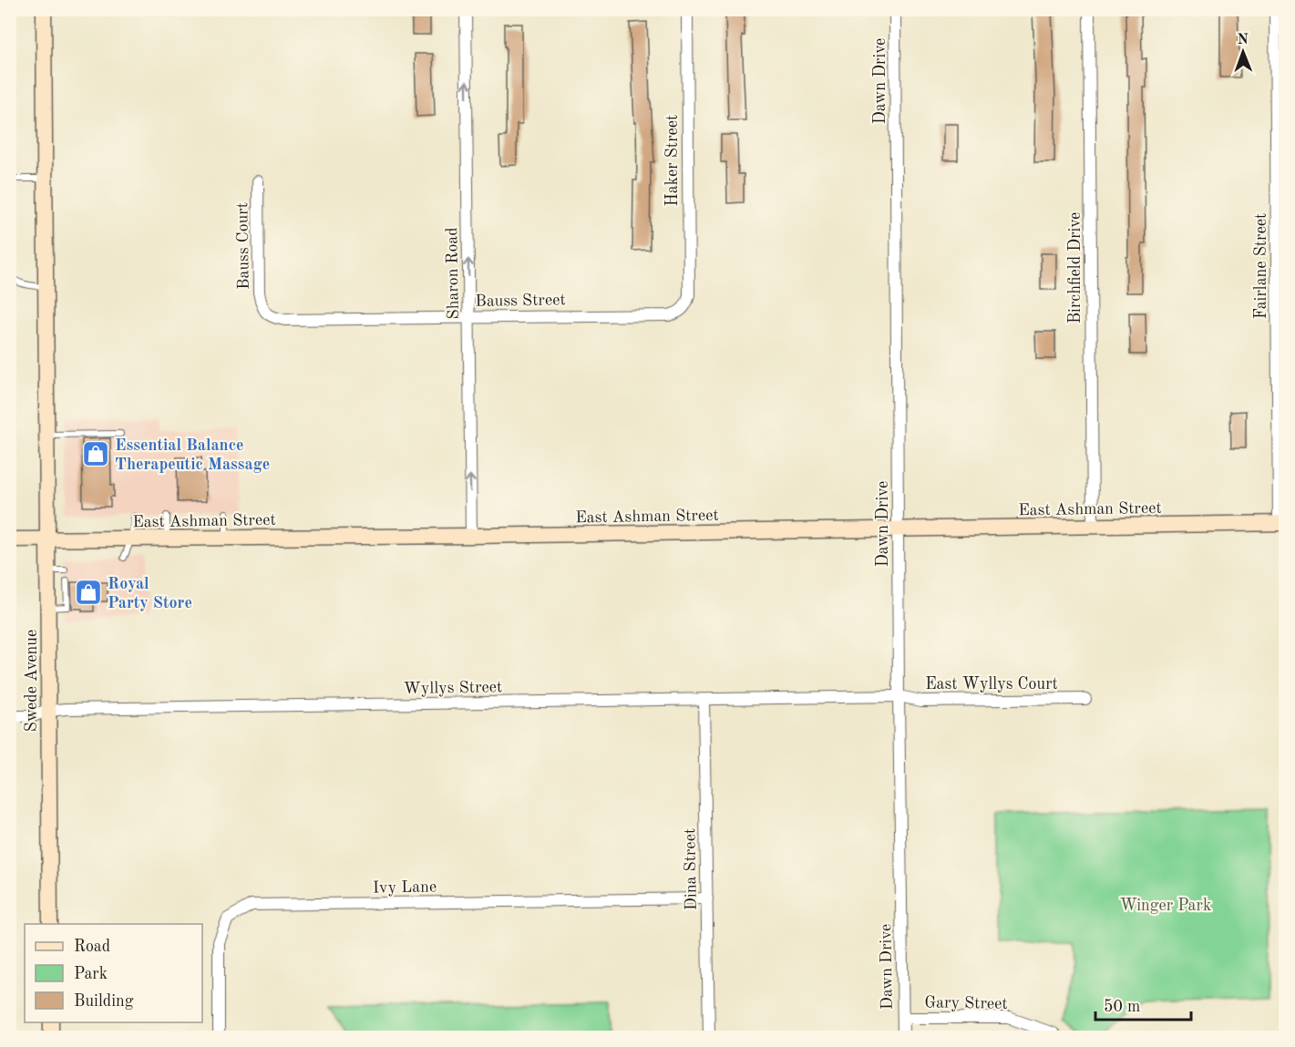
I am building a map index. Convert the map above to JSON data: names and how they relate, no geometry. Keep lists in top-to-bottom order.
{
  "streets": {
    "street": [
      "Dawn Drive",
      "Haker Street",
      "Bauss Court",
      "Fairlane Street",
      "Birchfield Drive",
      "Sharon Road",
      "Bauss Street",
      "East Ashman Street",
      "Swede Avenue",
      "East Wyllys Court",
      "Wyllys Street",
      "Dina Street",
      "Ivy Lane",
      "Gary Street"
    ]
  },
  "crossings": [
    ["Dawn Drive", "East Ashman Street"],
    ["Dawn Drive", "East Wyllys Court"],
    ["Dawn Drive", "Wyllys Street"],
    ["Dawn Drive", "Gary Street"],
    ["Haker Street", "Bauss Street"],
    ["Bauss Court", "Bauss Street"],
    ["Fairlane Street", "East Ashman Street"],
    ["Birchfield Drive", "East Ashman Street"],
    ["Sharon Road", "Bauss Street"],
    ["Sharon Road", "East Ashman Street"],
    ["East Ashman Street", "Swede Avenue"],
    ["Swede Avenue", "Wyllys Street"],
    ["East Wyllys Court", "Wyllys Street"],
    ["Wyllys Street", "Dina Street"],
    ["Dina Street", "Ivy Lane"]
  ],
  "one_way": ["Sharon Road"],
  "parks": ["Winger Park"],
  "places": {
    "shop": ["Essential Balance Therapeutic Massage", "Royal Party Store"]
  },
  "legend": ["Road", "Park", "Building"],
  "scale_bar": "50 m",
  "north": "top"
}
